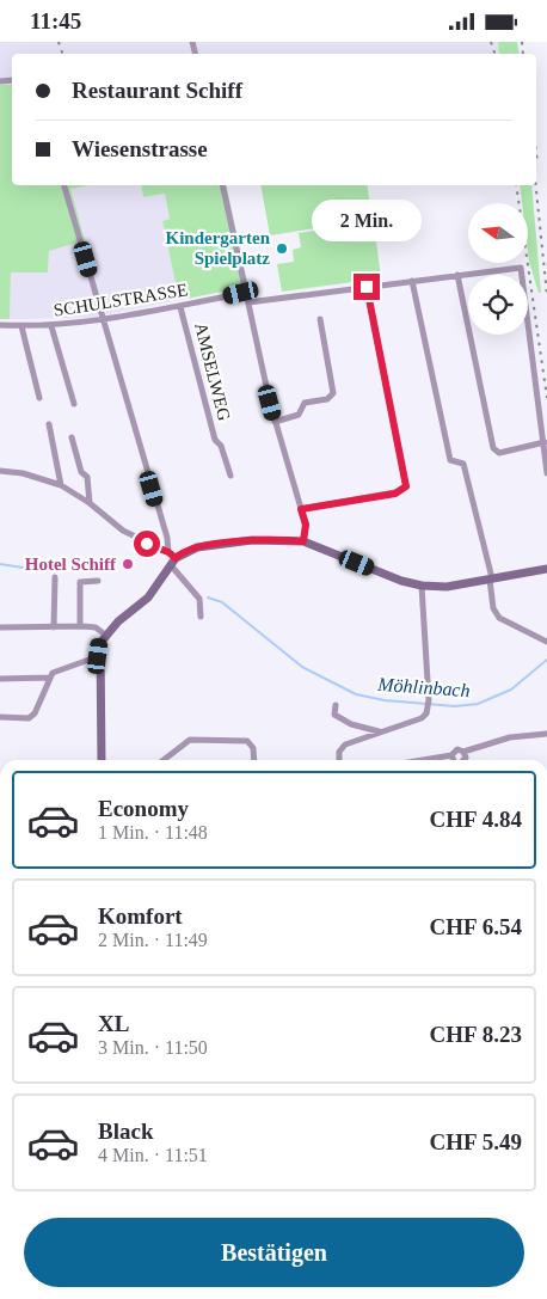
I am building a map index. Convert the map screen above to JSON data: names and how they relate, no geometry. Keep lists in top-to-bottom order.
{
  "streets": {
    "street": ["SCHULSTRASSE", "AMSELWEG"]
  },
  "crossings": [
    ["SCHULSTRASSE", "AMSELWEG"]
  ],
  "water": ["Möhlinbach"],
  "places": ["Kindergarten Spielplatz", "Hotel Schiff"],
  "north": "left",
  "page": {
    "status": "11:45",
    "banner": ["Restaurant Schiff", "Wiesenstrasse"],
    "bubble": "2 Min.",
    "list": [
      {
        "name": "Economy",
        "note": "1 Min. · 11:48",
        "value": "CHF 4.84"
      },
      {
        "name": "Komfort",
        "note": "2 Min. · 11:49",
        "value": "CHF 6.54"
      },
      {
        "name": "XL",
        "note": "3 Min. · 11:50",
        "value": "CHF 8.23"
      },
      {
        "name": "Black",
        "note": "4 Min. · 11:51",
        "value": "CHF 5.49"
      }
    ],
    "buttons": "Bestätigen"
  }
}
